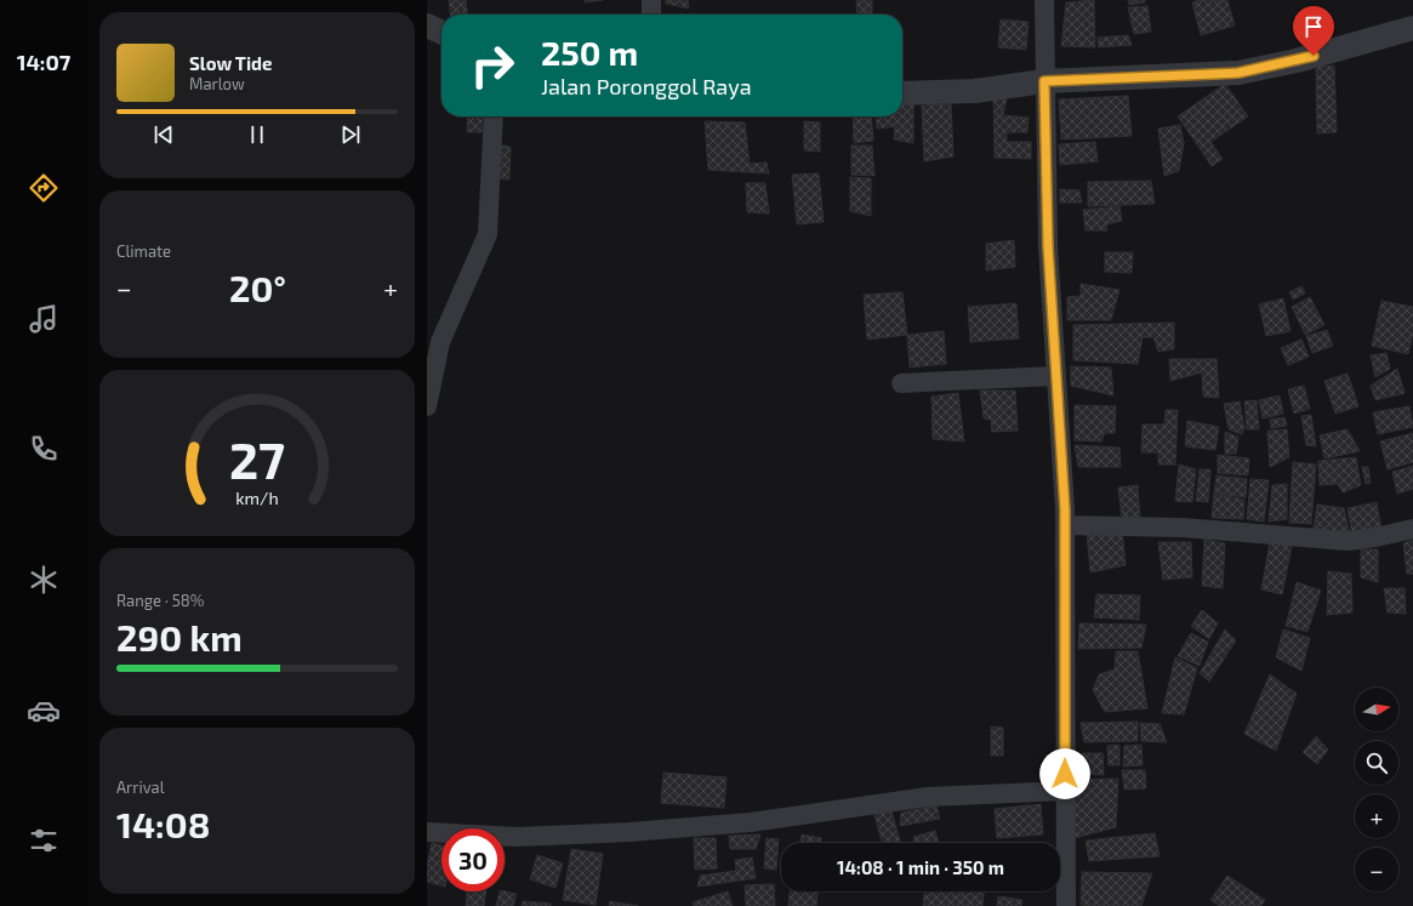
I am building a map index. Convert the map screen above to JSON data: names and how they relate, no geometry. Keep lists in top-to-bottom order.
{
  "north": "right",
  "page": {
    "tabs": "14:07",
    "turn": ["250 m", "Jalan Poronggol Raya"],
    "song": ["Slow Tide", "Marlow"],
    "tile": [
      "Climate",
      ["Range · 58%", "290 km"],
      ["Arrival", "14:08"]
    ],
    "heat": ["−", "20°", "+"],
    "map_buttons": ["+", "−"],
    "limit": "30",
    "trip": "14:08 · 1 min · 350 m",
    "gauge": ["27", "km/h"]
  }
}
